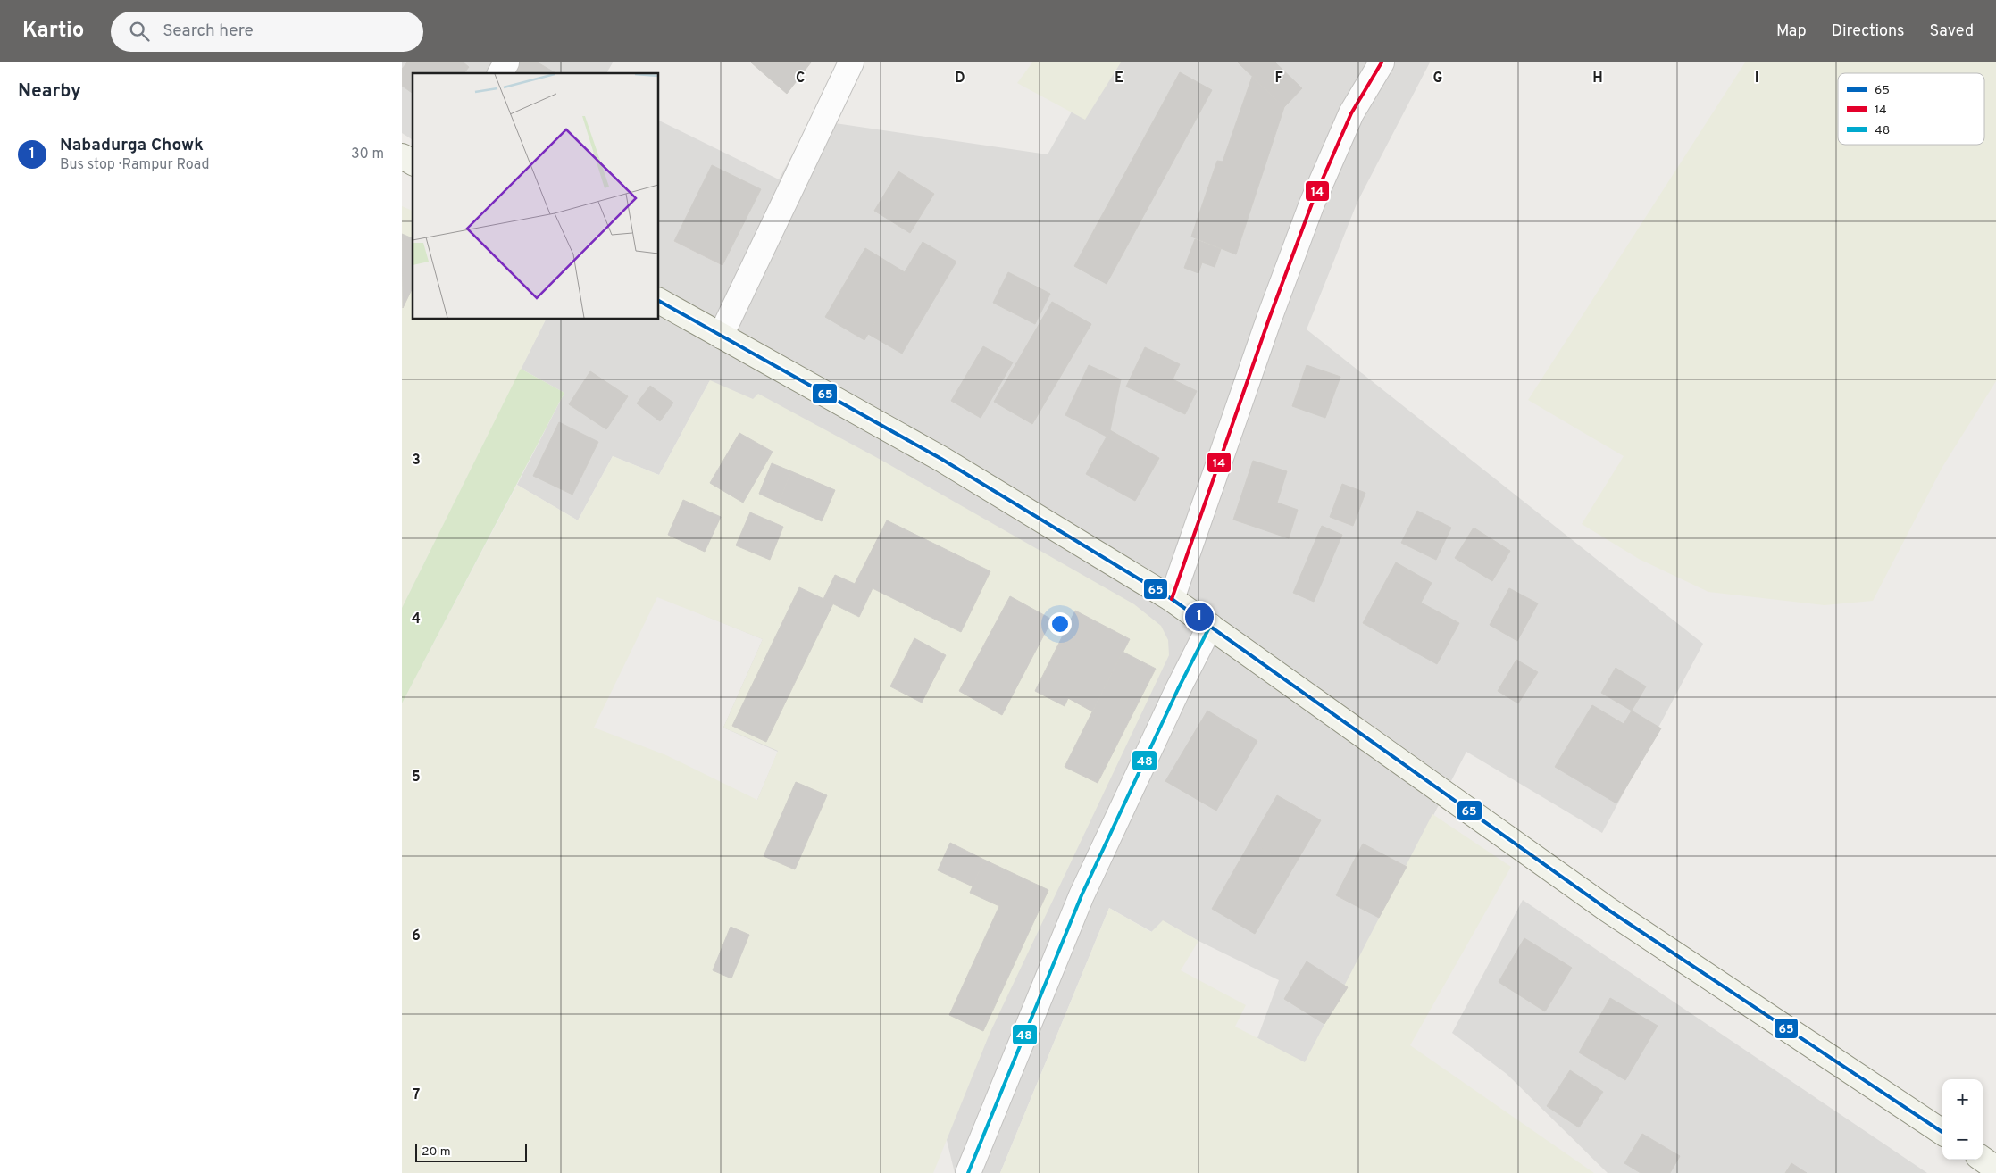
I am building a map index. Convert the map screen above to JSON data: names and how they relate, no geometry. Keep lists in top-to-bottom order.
{
  "lines": ["transit line 14", "transit line 65", "transit line 48"],
  "legend": ["65", "14", "48"],
  "scale_bar": "20 m",
  "page": {
    "header": "Kartio",
    "search": "Search here",
    "nav": ["Map", "Directions", "Saved"],
    "heading": "Nearby",
    "list": [
      {
        "mark": "1",
        "name": "Nabadurga Chowk",
        "note": "Bus stop · Rampur Road",
        "value": "30 m"
      }
    ],
    "pins": "1",
    "map_buttons": ["+", "−"],
    "scale": "20 m"
  },
  "grid": {
    "columns": [
      "C",
      "D",
      "E",
      "F",
      "G",
      "H",
      "I"
    ],
    "rows": [
      "3",
      "4",
      "5",
      "6",
      "7"
    ]
  }
}
